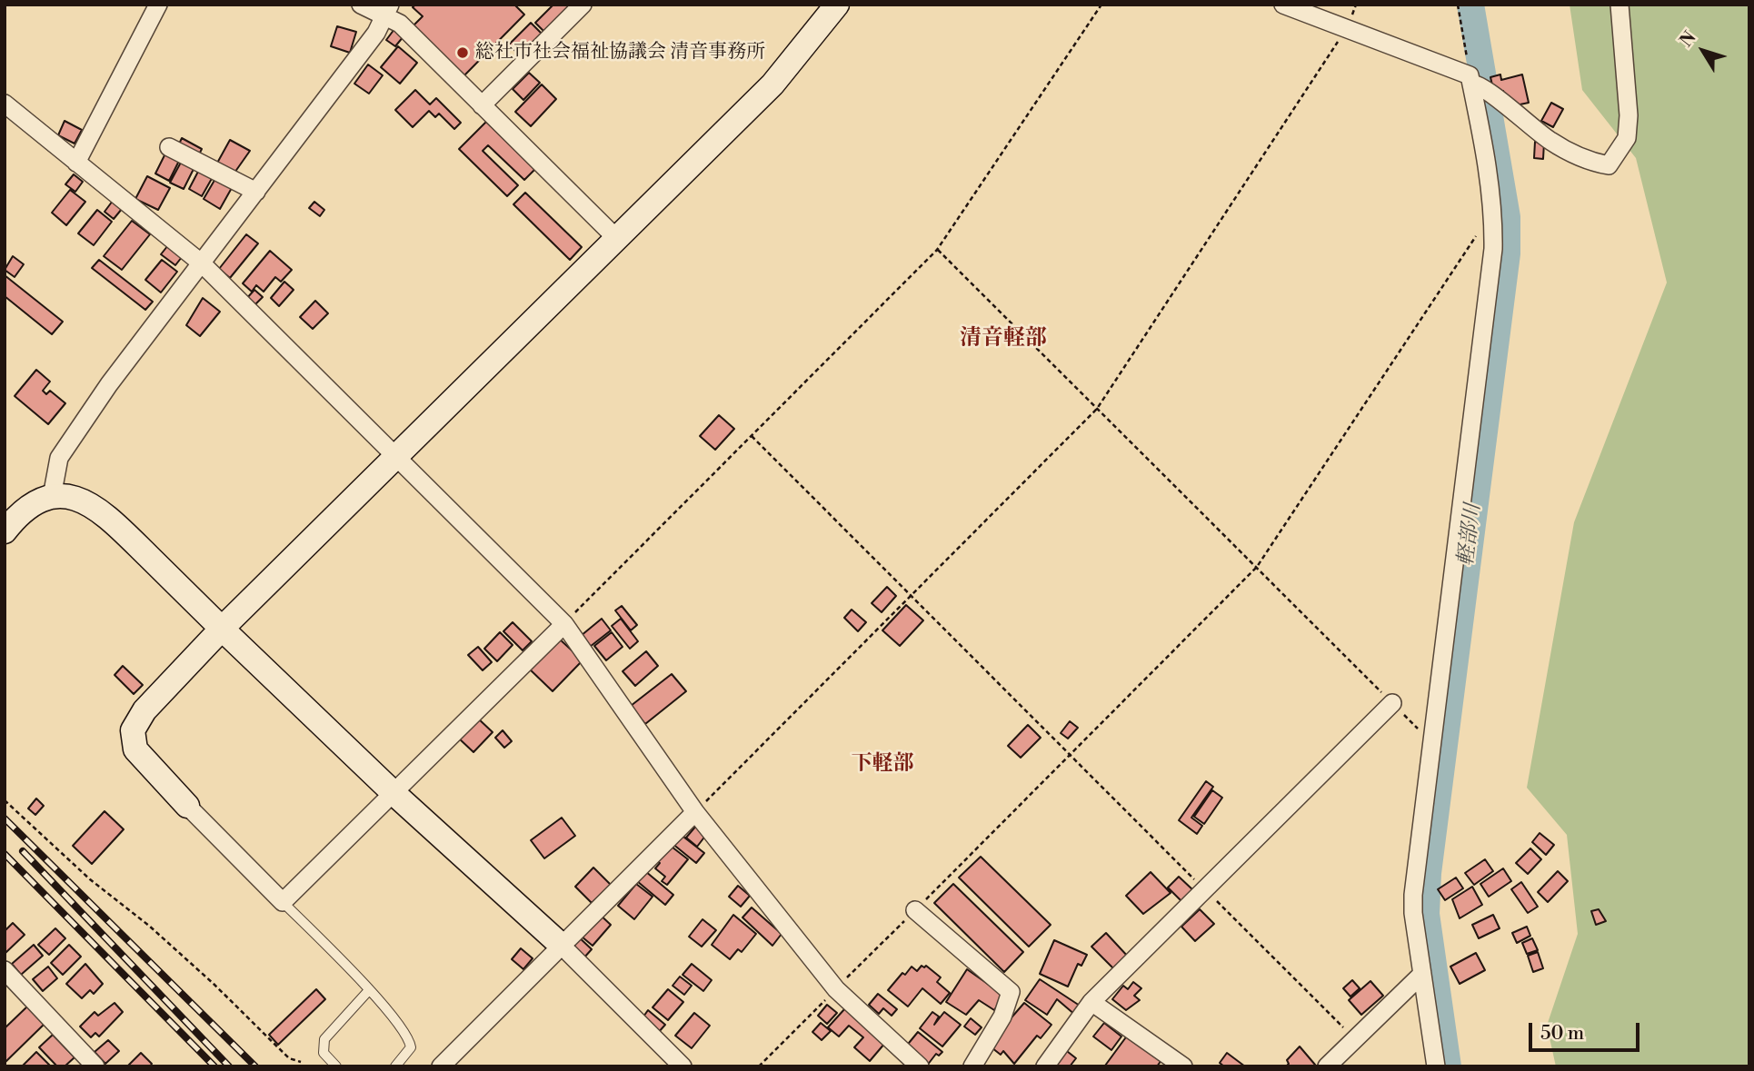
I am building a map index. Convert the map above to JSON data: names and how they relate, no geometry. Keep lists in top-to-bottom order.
{
  "districts": ["清音軽部", "下軽部"],
  "water": ["軽部川"],
  "places": ["総社市社会福祉協議会 清音事務所"],
  "scale_bar": "50 m",
  "north": "top left"
}
